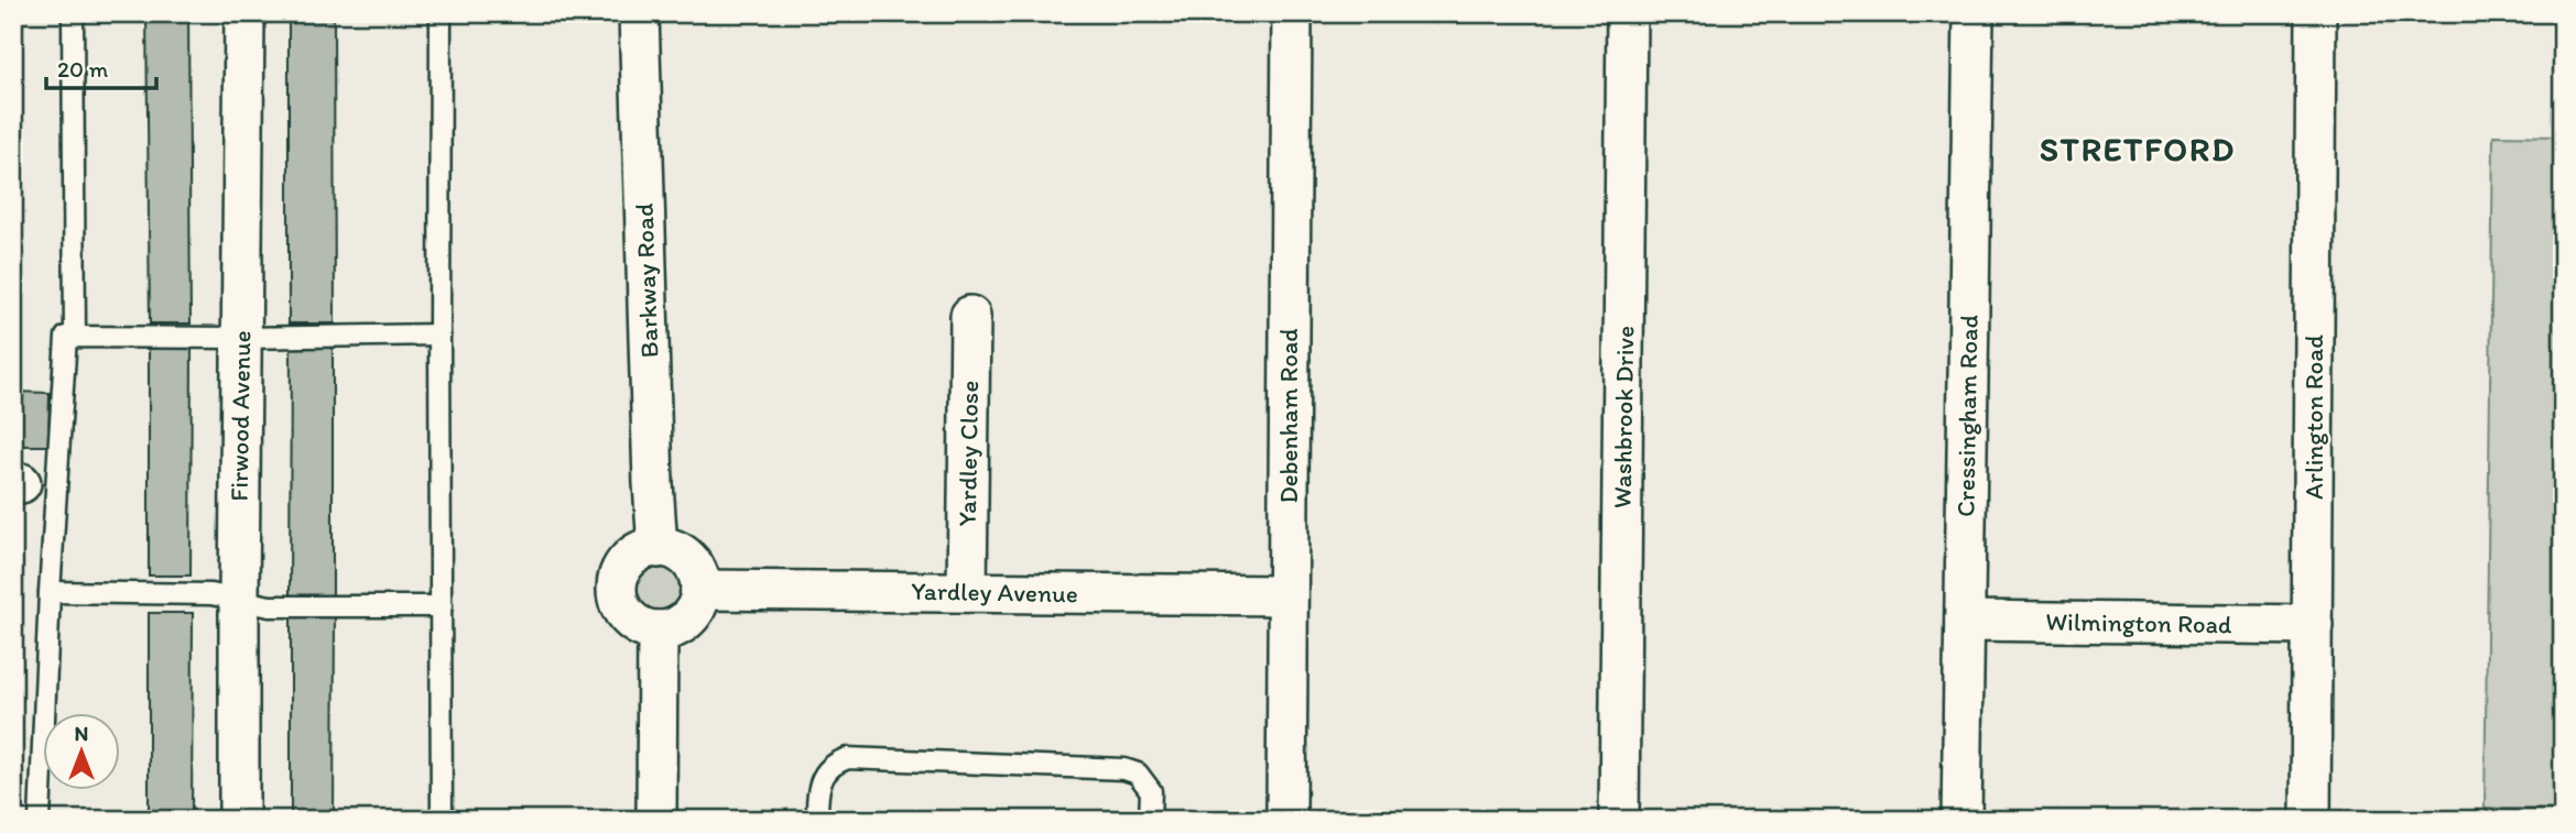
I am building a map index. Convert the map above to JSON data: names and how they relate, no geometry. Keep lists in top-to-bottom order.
{
  "streets": {
    "street": [
      "Barkway Road",
      "Firwood Avenue",
      "Debenham Road",
      "Cressingham Road",
      "Washbrook Drive",
      "Arlington Road",
      "Yardley Close",
      "Yardley Avenue",
      "Wilmington Road"
    ]
  },
  "crossings": [
    ["Barkway Road", "Yardley Avenue"],
    ["Debenham Road", "Yardley Avenue"],
    ["Cressingham Road", "Wilmington Road"],
    ["Arlington Road", "Wilmington Road"],
    ["Yardley Close", "Yardley Avenue"]
  ],
  "districts": ["STRETFORD"],
  "scale_bar": "20 m",
  "north": "top"
}
